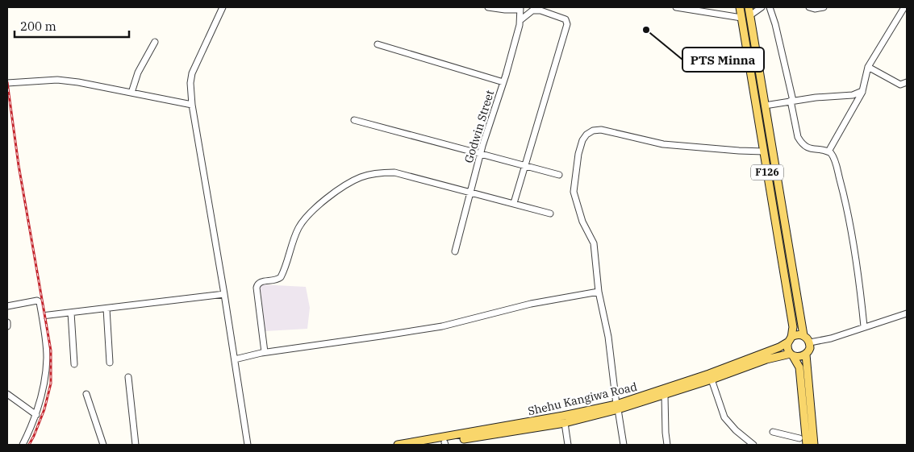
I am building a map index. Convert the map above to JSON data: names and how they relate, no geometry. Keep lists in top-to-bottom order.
{
  "streets": {
    "main road": ["F126", "Shehu Kangiwa Road"],
    "street": ["Godwin Street"]
  },
  "crossings": [
    ["F126", "Shehu Kangiwa Road"]
  ],
  "places": ["PTS Minna"],
  "scale_bar": "200 m"
}
